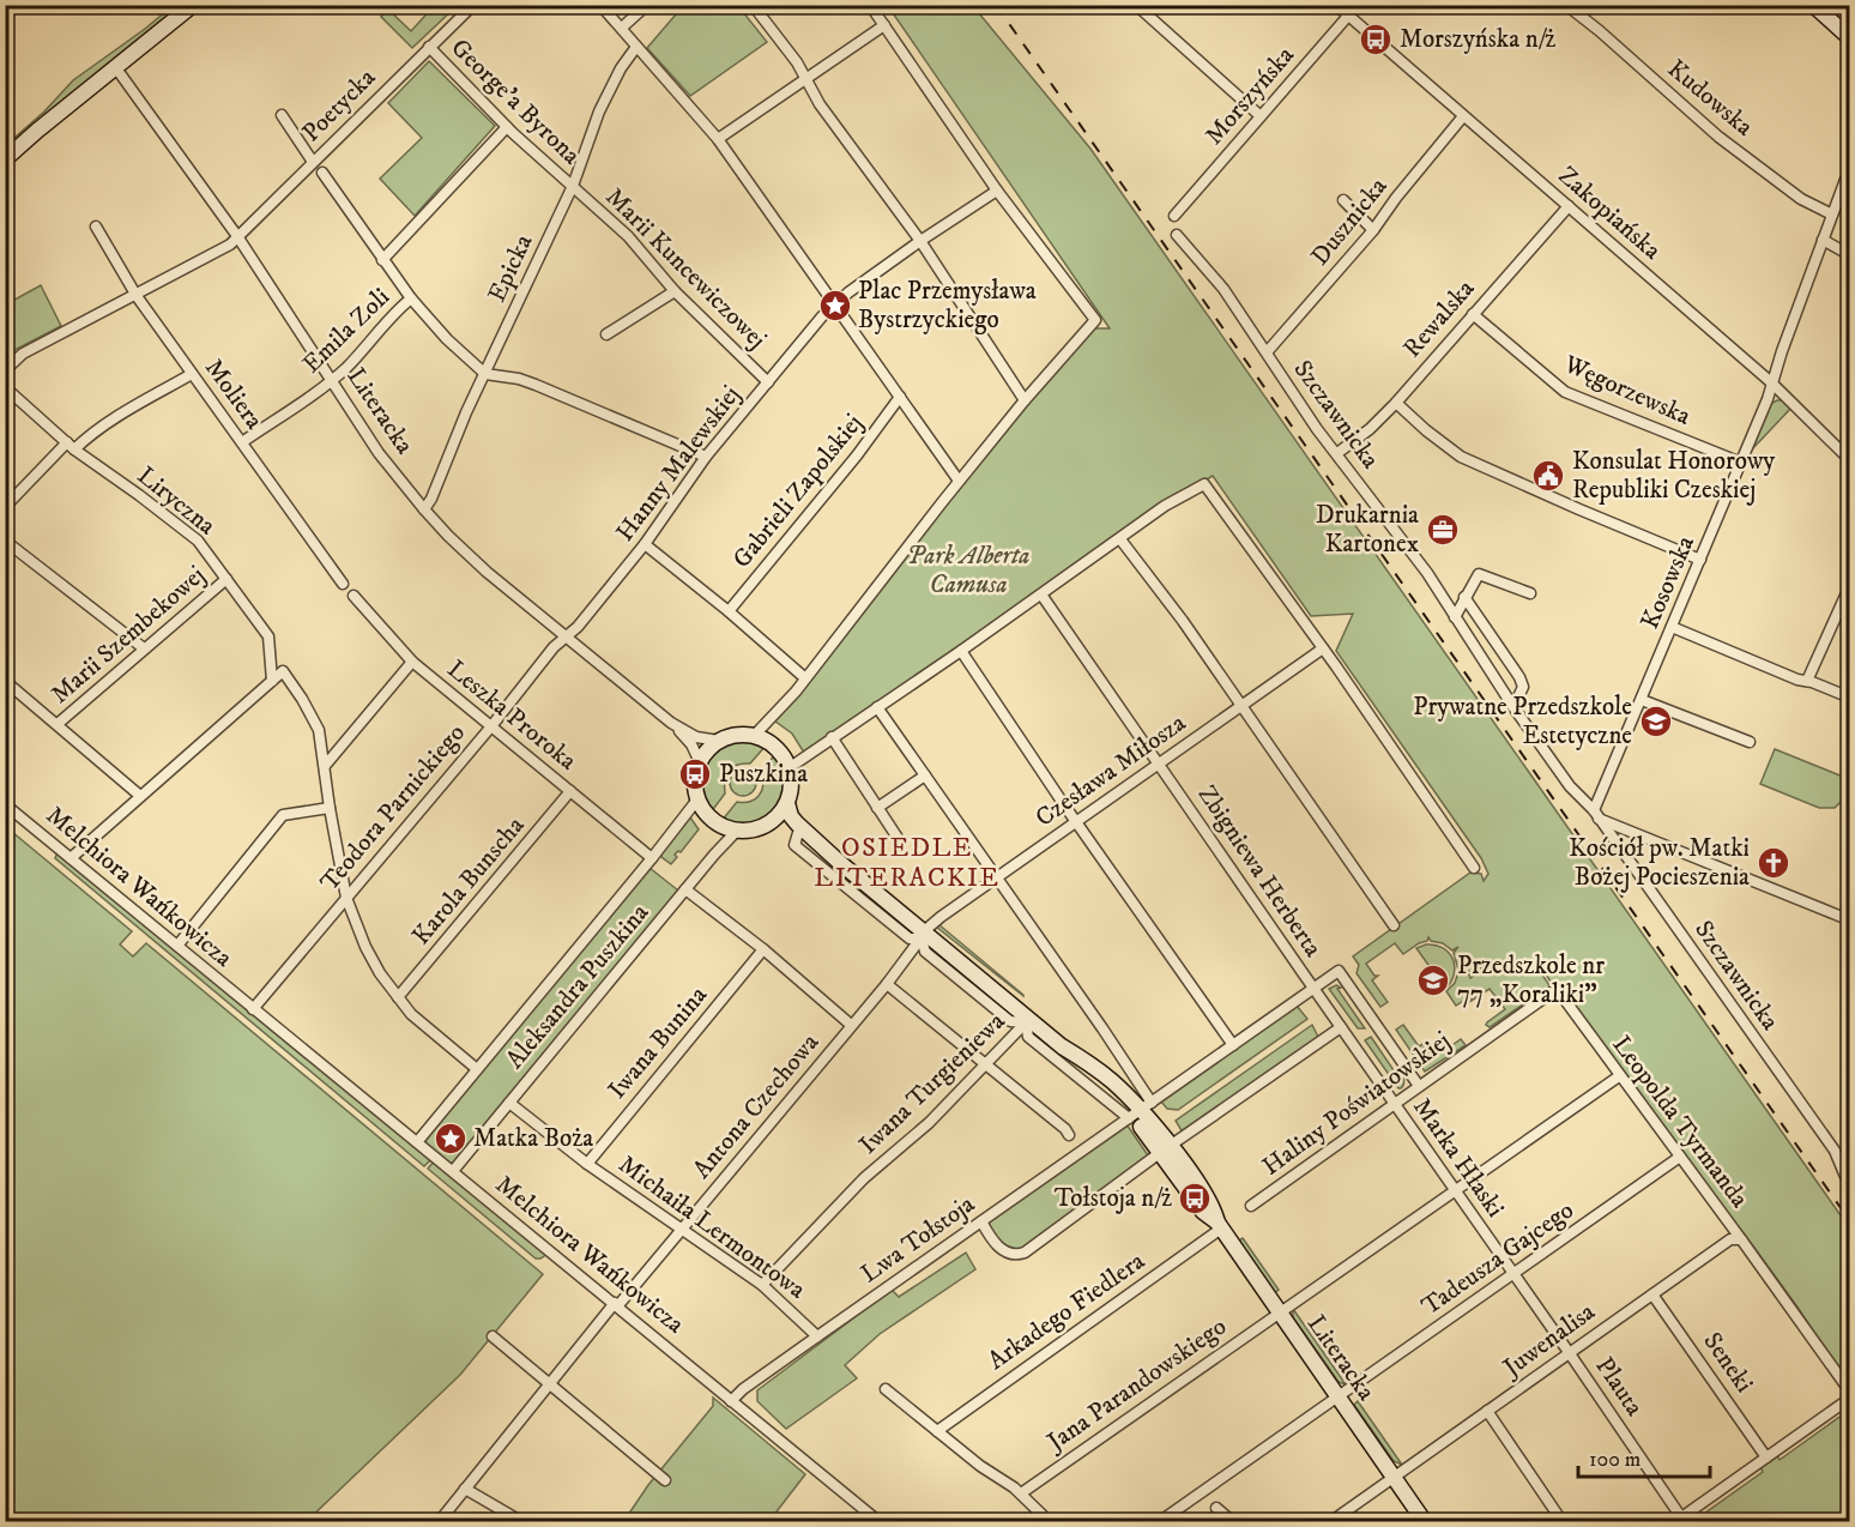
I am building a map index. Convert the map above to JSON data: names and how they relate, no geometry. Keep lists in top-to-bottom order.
{
  "streets": {
    "street": [
      "Morszyńska",
      "Kudowska",
      "George'a Byrona",
      "Poetycka",
      "Zakopiańska",
      "Dusznicka",
      "Epicka",
      "Marii Kuncewiczowej",
      "Rewalska",
      "Emila Zoli",
      "Węgorzewska",
      "Moliera",
      "Literacka",
      "Szczawnicka",
      "Hanny Malewskiej",
      "Gabrieli Zapolskiej",
      "Liryczna",
      "Kosowska",
      "Marii Szembekowej",
      "Leszka Proroka",
      "Czesława Miłosza",
      "Teodora Parnickiego",
      "Zbigniewa Herberta",
      "Karola Bunscha",
      "Melchiora Wańkowicza",
      "Aleksandra Puszkina",
      "Iwana Bunina",
      "Iwana Turgieniewa",
      "Haliny Poświatowskiej",
      "Antona Czechowa",
      "Leopolda Tyrmanda",
      "Marka Hłaski",
      "Michaiła Lermontowa",
      "Lwa Tołstoja",
      "Tadeusza Gajcego",
      "Arkadego Fiedlera",
      "Juwenalisa",
      "Seneki",
      "Jana Parandowskiego",
      "Plauta"
    ]
  },
  "crossings": [
    ["Morszyńska", "Zakopiańska"],
    ["Kudowska", "Kosowska"],
    ["George'a Byrona", "Poetycka"],
    ["George'a Byrona", "Epicka"],
    ["George'a Byrona", "Marii Kuncewiczowej"],
    ["Poetycka", "Moliera"],
    ["Poetycka", "Literacka"],
    ["Zakopiańska", "Dusznicka"],
    ["Zakopiańska", "Rewalska"],
    ["Zakopiańska", "Kosowska"],
    ["Dusznicka", "Szczawnicka"],
    ["Epicka", "Marii Kuncewiczowej"],
    ["Epicka", "Literacka"],
    ["Marii Kuncewiczowej", "Hanny Malewskiej"],
    ["Rewalska", "Węgorzewska"],
    ["Rewalska", "Szczawnicka"],
    ["Emila Zoli", "Moliera"],
    ["Emila Zoli", "Literacka"],
    ["Węgorzewska", "Kosowska"],
    ["Literacka", "Hanny Malewskiej"],
    ["Literacka", "Czesława Miłosza"],
    ["Literacka", "Teodora Parnickiego"],
    ["Literacka", "Aleksandra Puszkina"],
    ["Literacka", "Iwana Turgieniewa"],
    ["Literacka", "Antona Czechowa"],
    ["Literacka", "Lwa Tołstoja"],
    ["Literacka", "Tadeusza Gajcego"],
    ["Literacka", "Arkadego Fiedlera"],
    ["Literacka", "Juwenalisa"],
    ["Literacka", "Jana Parandowskiego"],
    ["Szczawnicka", "Kosowska"],
    ["Hanny Malewskiej", "Teodora Parnickiego"],
    ["Liryczna", "Marii Szembekowej"],
    ["Leszka Proroka", "Teodora Parnickiego"],
    ["Leszka Proroka", "Karola Bunscha"],
    ["Leszka Proroka", "Aleksandra Puszkina"],
    ["Czesława Miłosza", "Zbigniewa Herberta"],
    ["Czesława Miłosza", "Antona Czechowa"],
    ["Teodora Parnickiego", "Melchiora Wańkowicza"],
    ["Zbigniewa Herberta", "Marka Hłaski"],
    ["Zbigniewa Herberta", "Lwa Tołstoja"],
    ["Melchiora Wańkowicza", "Aleksandra Puszkina"],
    ["Melchiora Wańkowicza", "Antona Czechowa"],
    ["Melchiora Wańkowicza", "Lwa Tołstoja"],
    ["Aleksandra Puszkina", "Michaiła Lermontowa"],
    ["Iwana Bunina", "Michaiła Lermontowa"],
    ["Iwana Turgieniewa", "Michaiła Lermontowa"],
    ["Haliny Poświatowskiej", "Leopolda Tyrmanda"],
    ["Haliny Poświatowskiej", "Marka Hłaski"],
    ["Haliny Poświatowskiej", "Lwa Tołstoja"],
    ["Antona Czechowa", "Michaiła Lermontowa"],
    ["Leopolda Tyrmanda", "Tadeusza Gajcego"],
    ["Leopolda Tyrmanda", "Juwenalisa"],
    ["Leopolda Tyrmanda", "Seneki"],
    ["Leopolda Tyrmanda", "Jana Parandowskiego"],
    ["Marka Hłaski", "Lwa Tołstoja"],
    ["Marka Hłaski", "Tadeusza Gajcego"],
    ["Marka Hłaski", "Juwenalisa"],
    ["Marka Hłaski", "Jana Parandowskiego"],
    ["Marka Hłaski", "Plauta"],
    ["Michaiła Lermontowa", "Lwa Tołstoja"],
    ["Juwenalisa", "Seneki"],
    ["Juwenalisa", "Plauta"]
  ],
  "districts": ["OSIEDLE LITERACKIE"],
  "parks": ["Park Alberta Camusa"],
  "places": {
    "bus stop": ["Morszyńska n/ż", "Puszkina", "Tołstoja n/ż"],
    "place": ["Plac Przemysława Bystrzyckiego", "Matka Boża"],
    "public building": ["Konsulat Honorowy Republiki Czeskiej"],
    "office": ["Drukarnia Kartonex"],
    "school or university": ["Prywatne Przedszkole Estetyczne", "Przedszkole nr 77 „Koraliki”"],
    "church": ["Kościół pw. Matki Bożej Pocieszenia"]
  },
  "scale_bar": "100 m"
}
